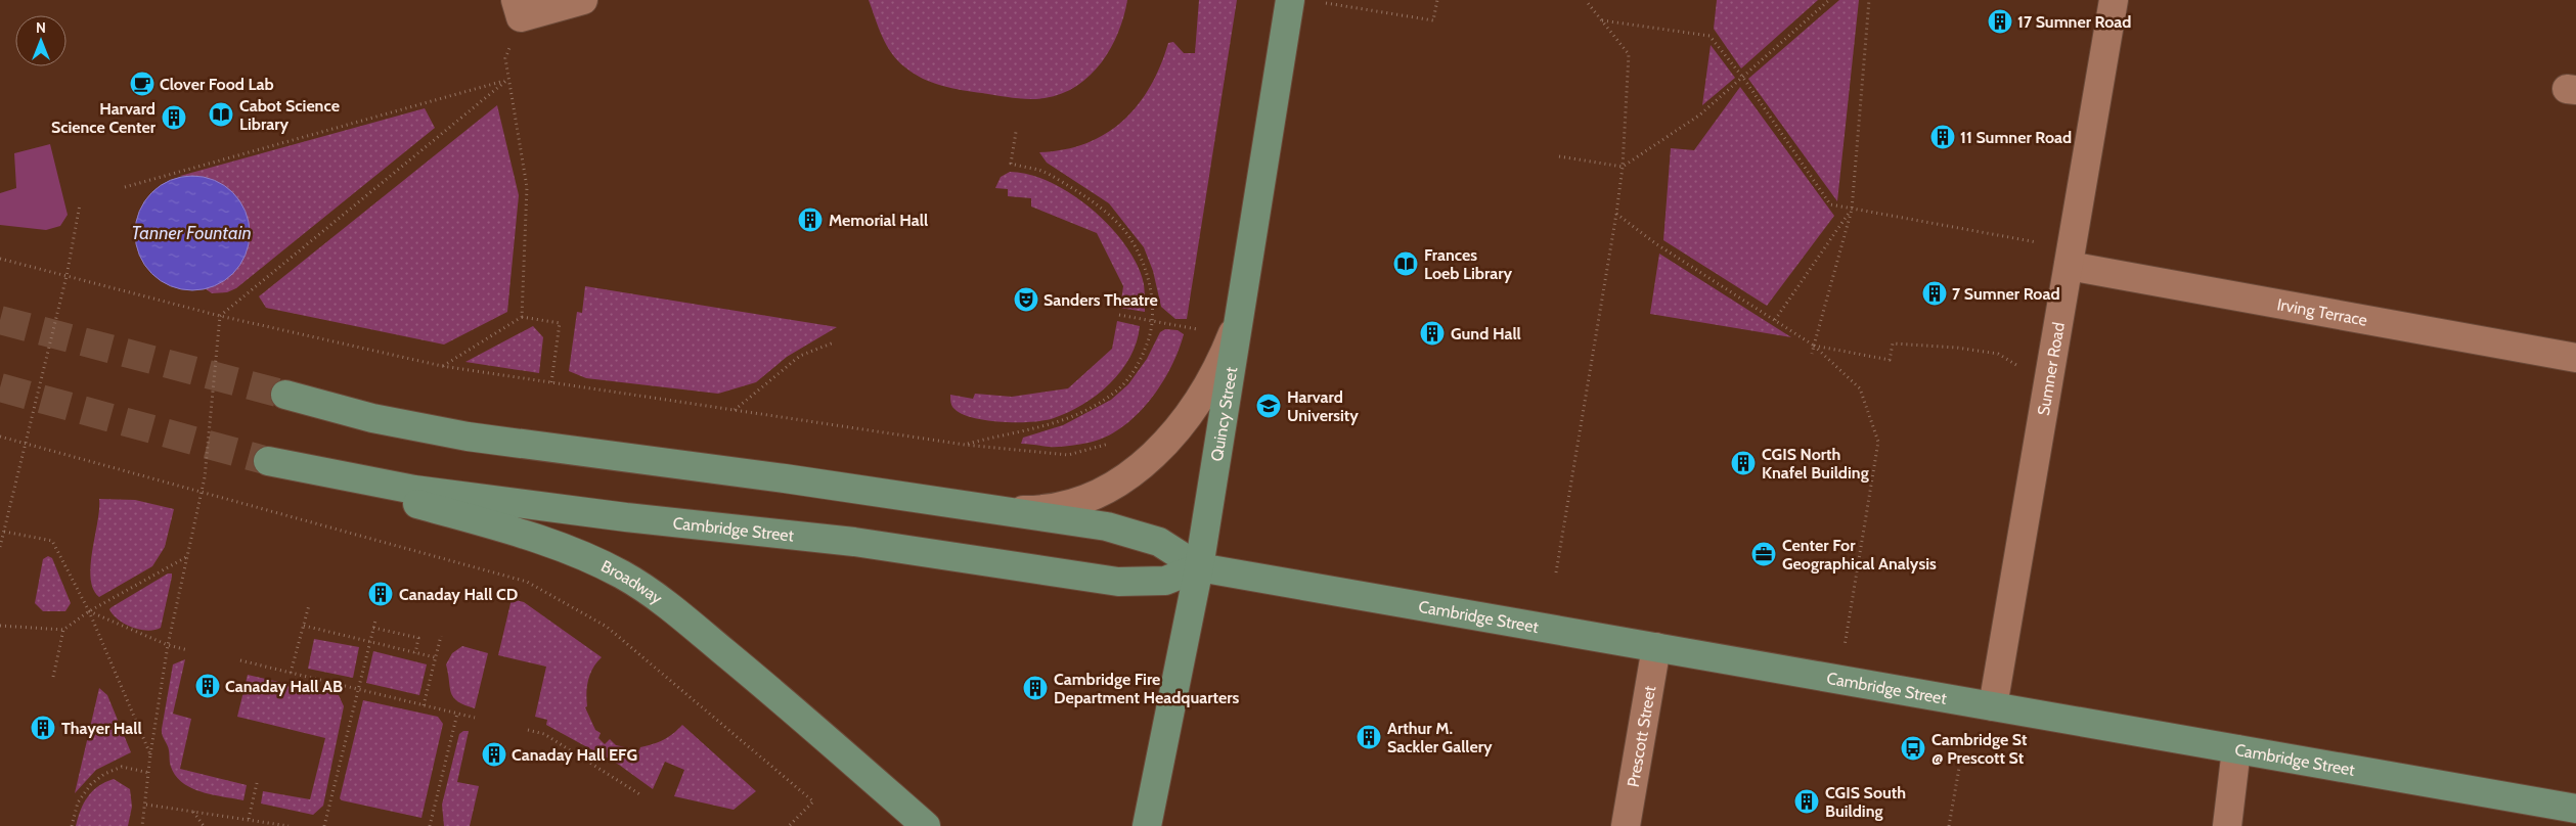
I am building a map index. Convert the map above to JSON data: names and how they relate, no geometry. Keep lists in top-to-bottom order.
{
  "streets": {
    "main road": ["Quincy Street", "Cambridge Street", "Broadway"],
    "street": ["Irving Terrace", "Sumner Road", "Prescott Street"]
  },
  "crossings": [
    ["Irving Terrace", "Sumner Road"],
    ["Sumner Road", "Cambridge Street"],
    ["Quincy Street", "Cambridge Street"],
    ["Cambridge Street", "Broadway"],
    ["Cambridge Street", "Prescott Street"]
  ],
  "water": ["Tanner Fountain"],
  "places": {
    "building": [
      "17 Sumner Road",
      "Harvard Science Center",
      "11 Sumner Road",
      "Memorial Hall",
      "7 Sumner Road",
      "Gund Hall",
      "CGIS North Knafel Building",
      "Canaday Hall CD",
      "Canaday Hall AB",
      "Cambridge Fire Department Headquarters",
      "Thayer Hall",
      "Arthur M. Sackler Gallery",
      "Canaday Hall EFG",
      "CGIS South Building"
    ],
    "cafe": ["Clover Food Lab"],
    "library": ["Cabot Science Library", "Frances Loeb Library"],
    "theatre": ["Sanders Theatre"],
    "school or university": ["Harvard University"],
    "office": ["Center For Geographical Analysis"],
    "bus stop": ["Cambridge St @ Prescott St"]
  },
  "north": "top"
}
